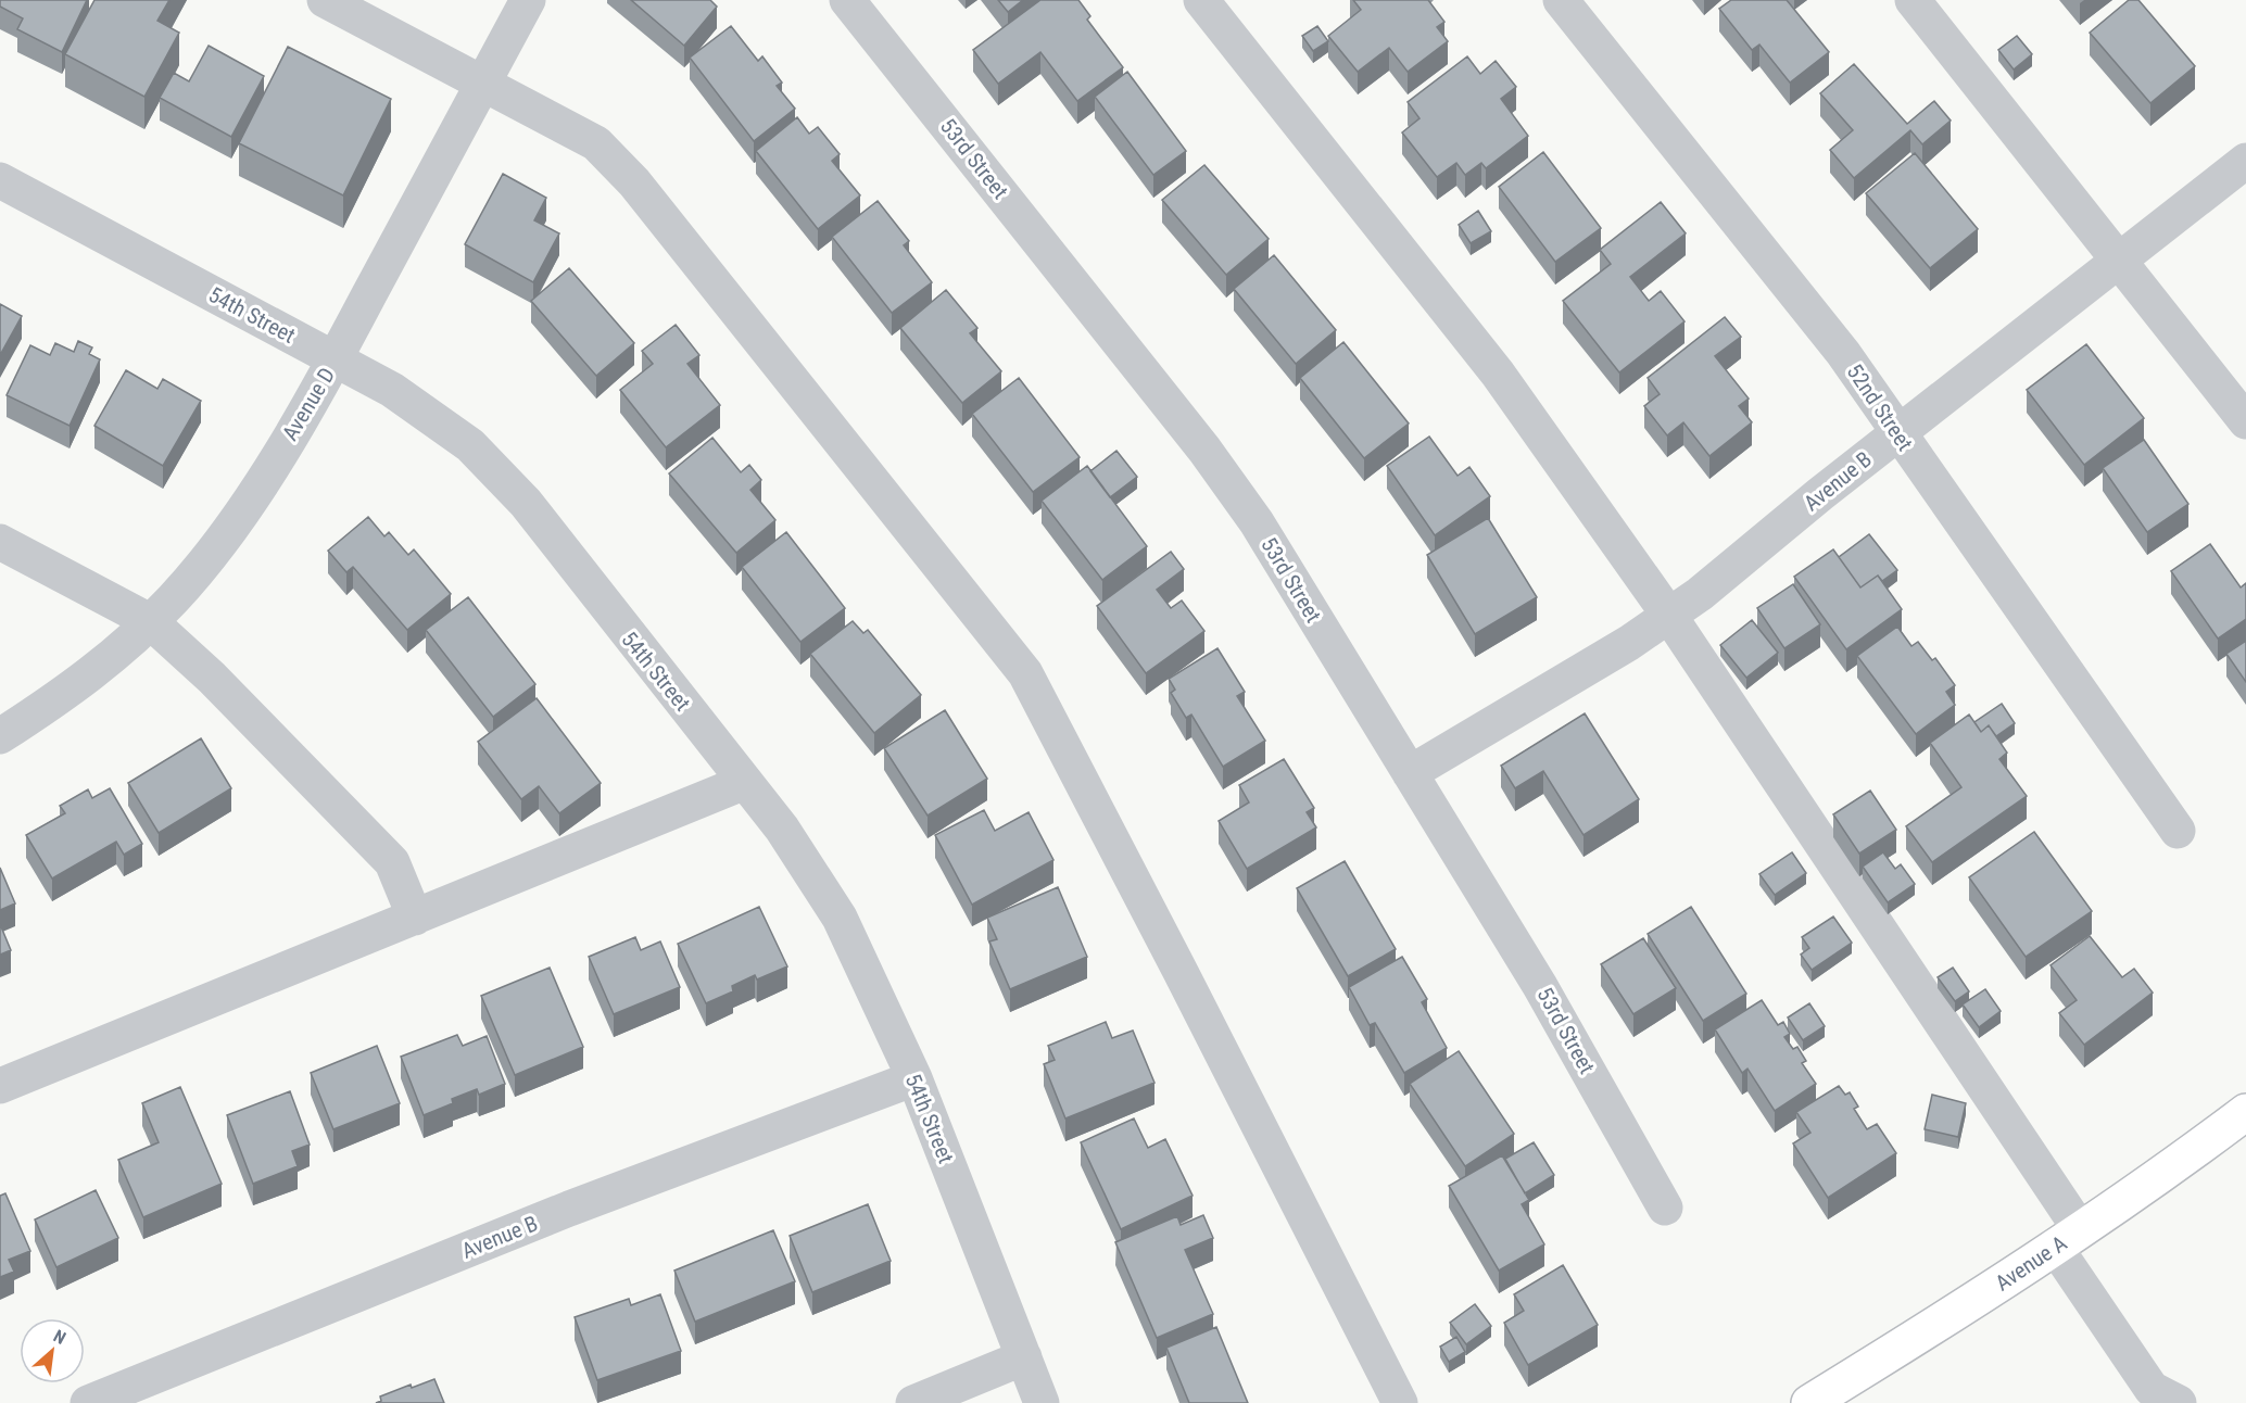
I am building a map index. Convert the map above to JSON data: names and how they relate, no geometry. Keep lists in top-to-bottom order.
{
  "streets": {
    "main road": ["Avenue A"],
    "street": [
      "53rd Street",
      "54th Street",
      "Avenue D",
      "52nd Street",
      "Avenue B"
    ]
  },
  "crossings": [
    ["53rd Street", "Avenue B"],
    ["54th Street", "Avenue D"],
    ["54th Street", "Avenue B"],
    ["52nd Street", "Avenue B"]
  ],
  "north": "top right"
}
